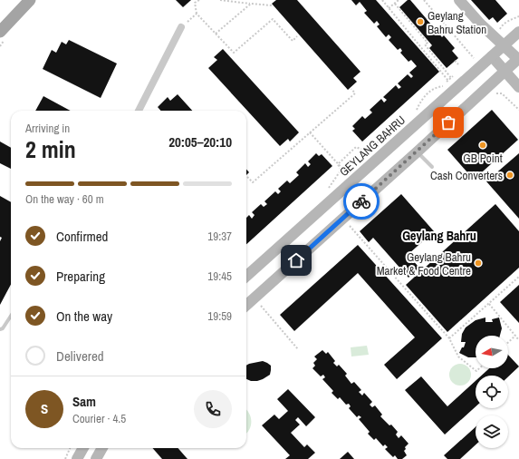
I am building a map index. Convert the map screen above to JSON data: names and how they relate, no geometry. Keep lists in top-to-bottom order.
{
  "streets": {
    "main road": ["GEYLANG BAHRU"]
  },
  "districts": ["Geylang Bahru"],
  "places": [
    "Geylang Bahru Station",
    "GB Point",
    "Cash Converters",
    "Geylang Bahru Market & Food Centre"
  ],
  "north": "left",
  "page": {
    "heading": ["2 min", "Arriving in", "20:05–20:10"],
    "panel": ["Sam", "Courier · 4.5"],
    "bar": "On the way · 60 m",
    "list": [
      ["Confirmed", "19:37"],
      ["Preparing", "19:45"],
      ["On the way", "19:59"],
      "Delivered"
    ],
    "round": "S"
  }
}
